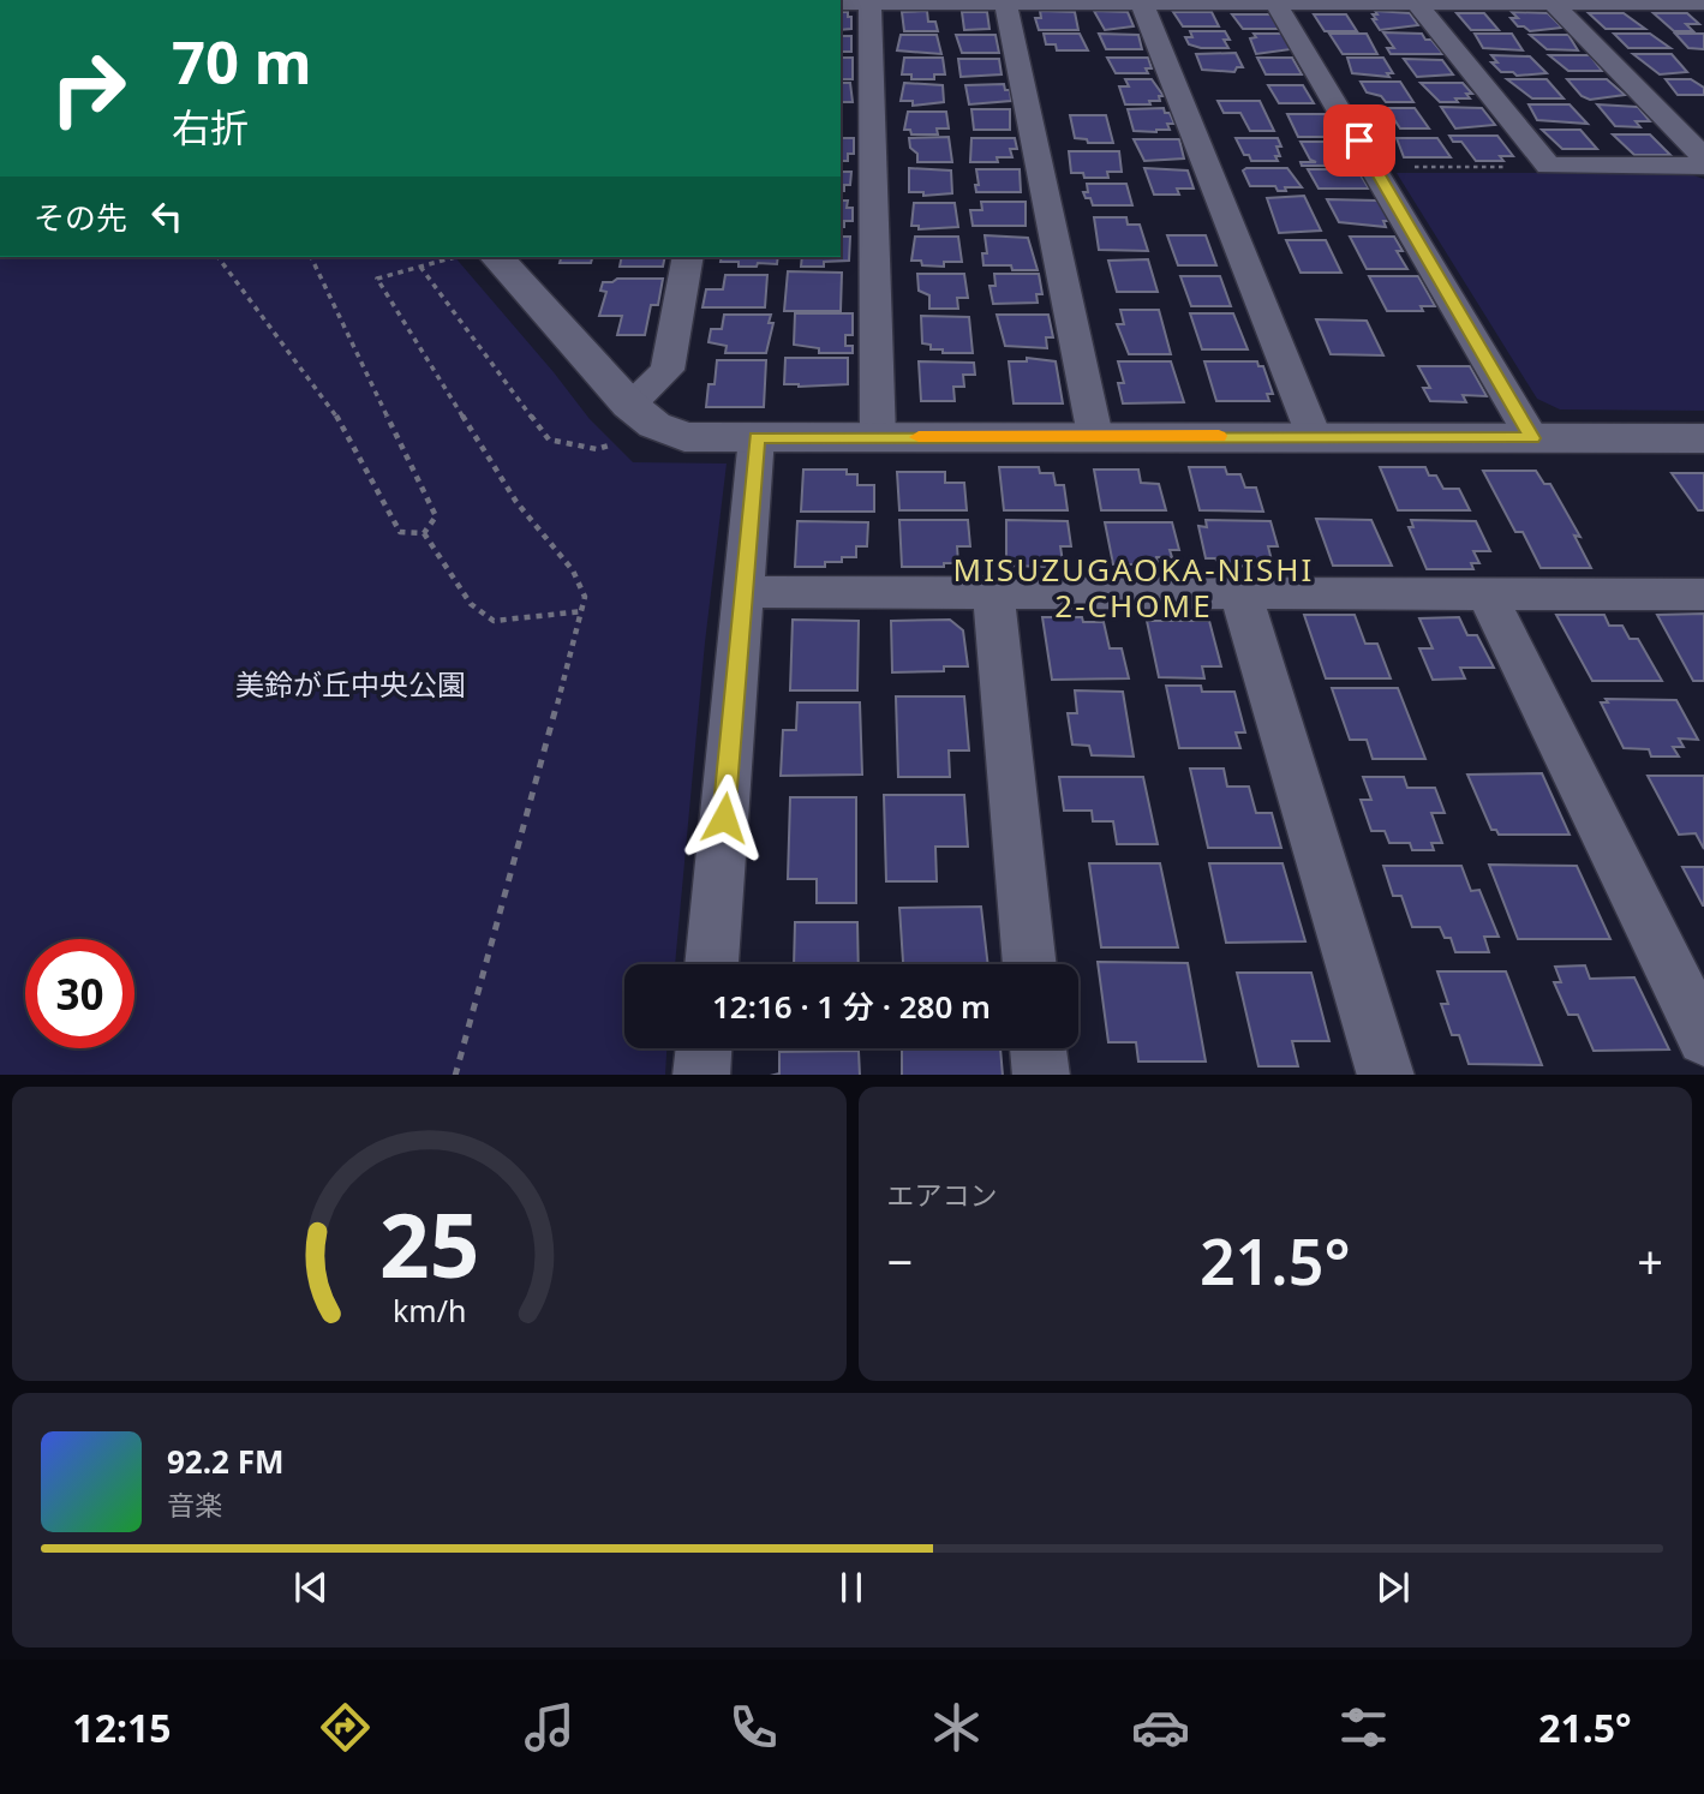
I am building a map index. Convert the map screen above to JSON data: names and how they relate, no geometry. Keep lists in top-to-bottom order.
{
  "districts": ["MISUZUGAOKA-NISHI 2-CHOME"],
  "parks": ["美鈴が丘中央公園"],
  "page": {
    "turn": ["70 m", "右折"],
    "then": "その先",
    "limit": "30",
    "trip": "12:16 · 1 分 · 280 m",
    "tile": "エアコン",
    "heat": ["−", "21.5°", "+"],
    "song": ["92.2 FM", "音楽"],
    "tabs": ["12:15", "21.5°"],
    "gauge": ["25", "km/h"]
  }
}
